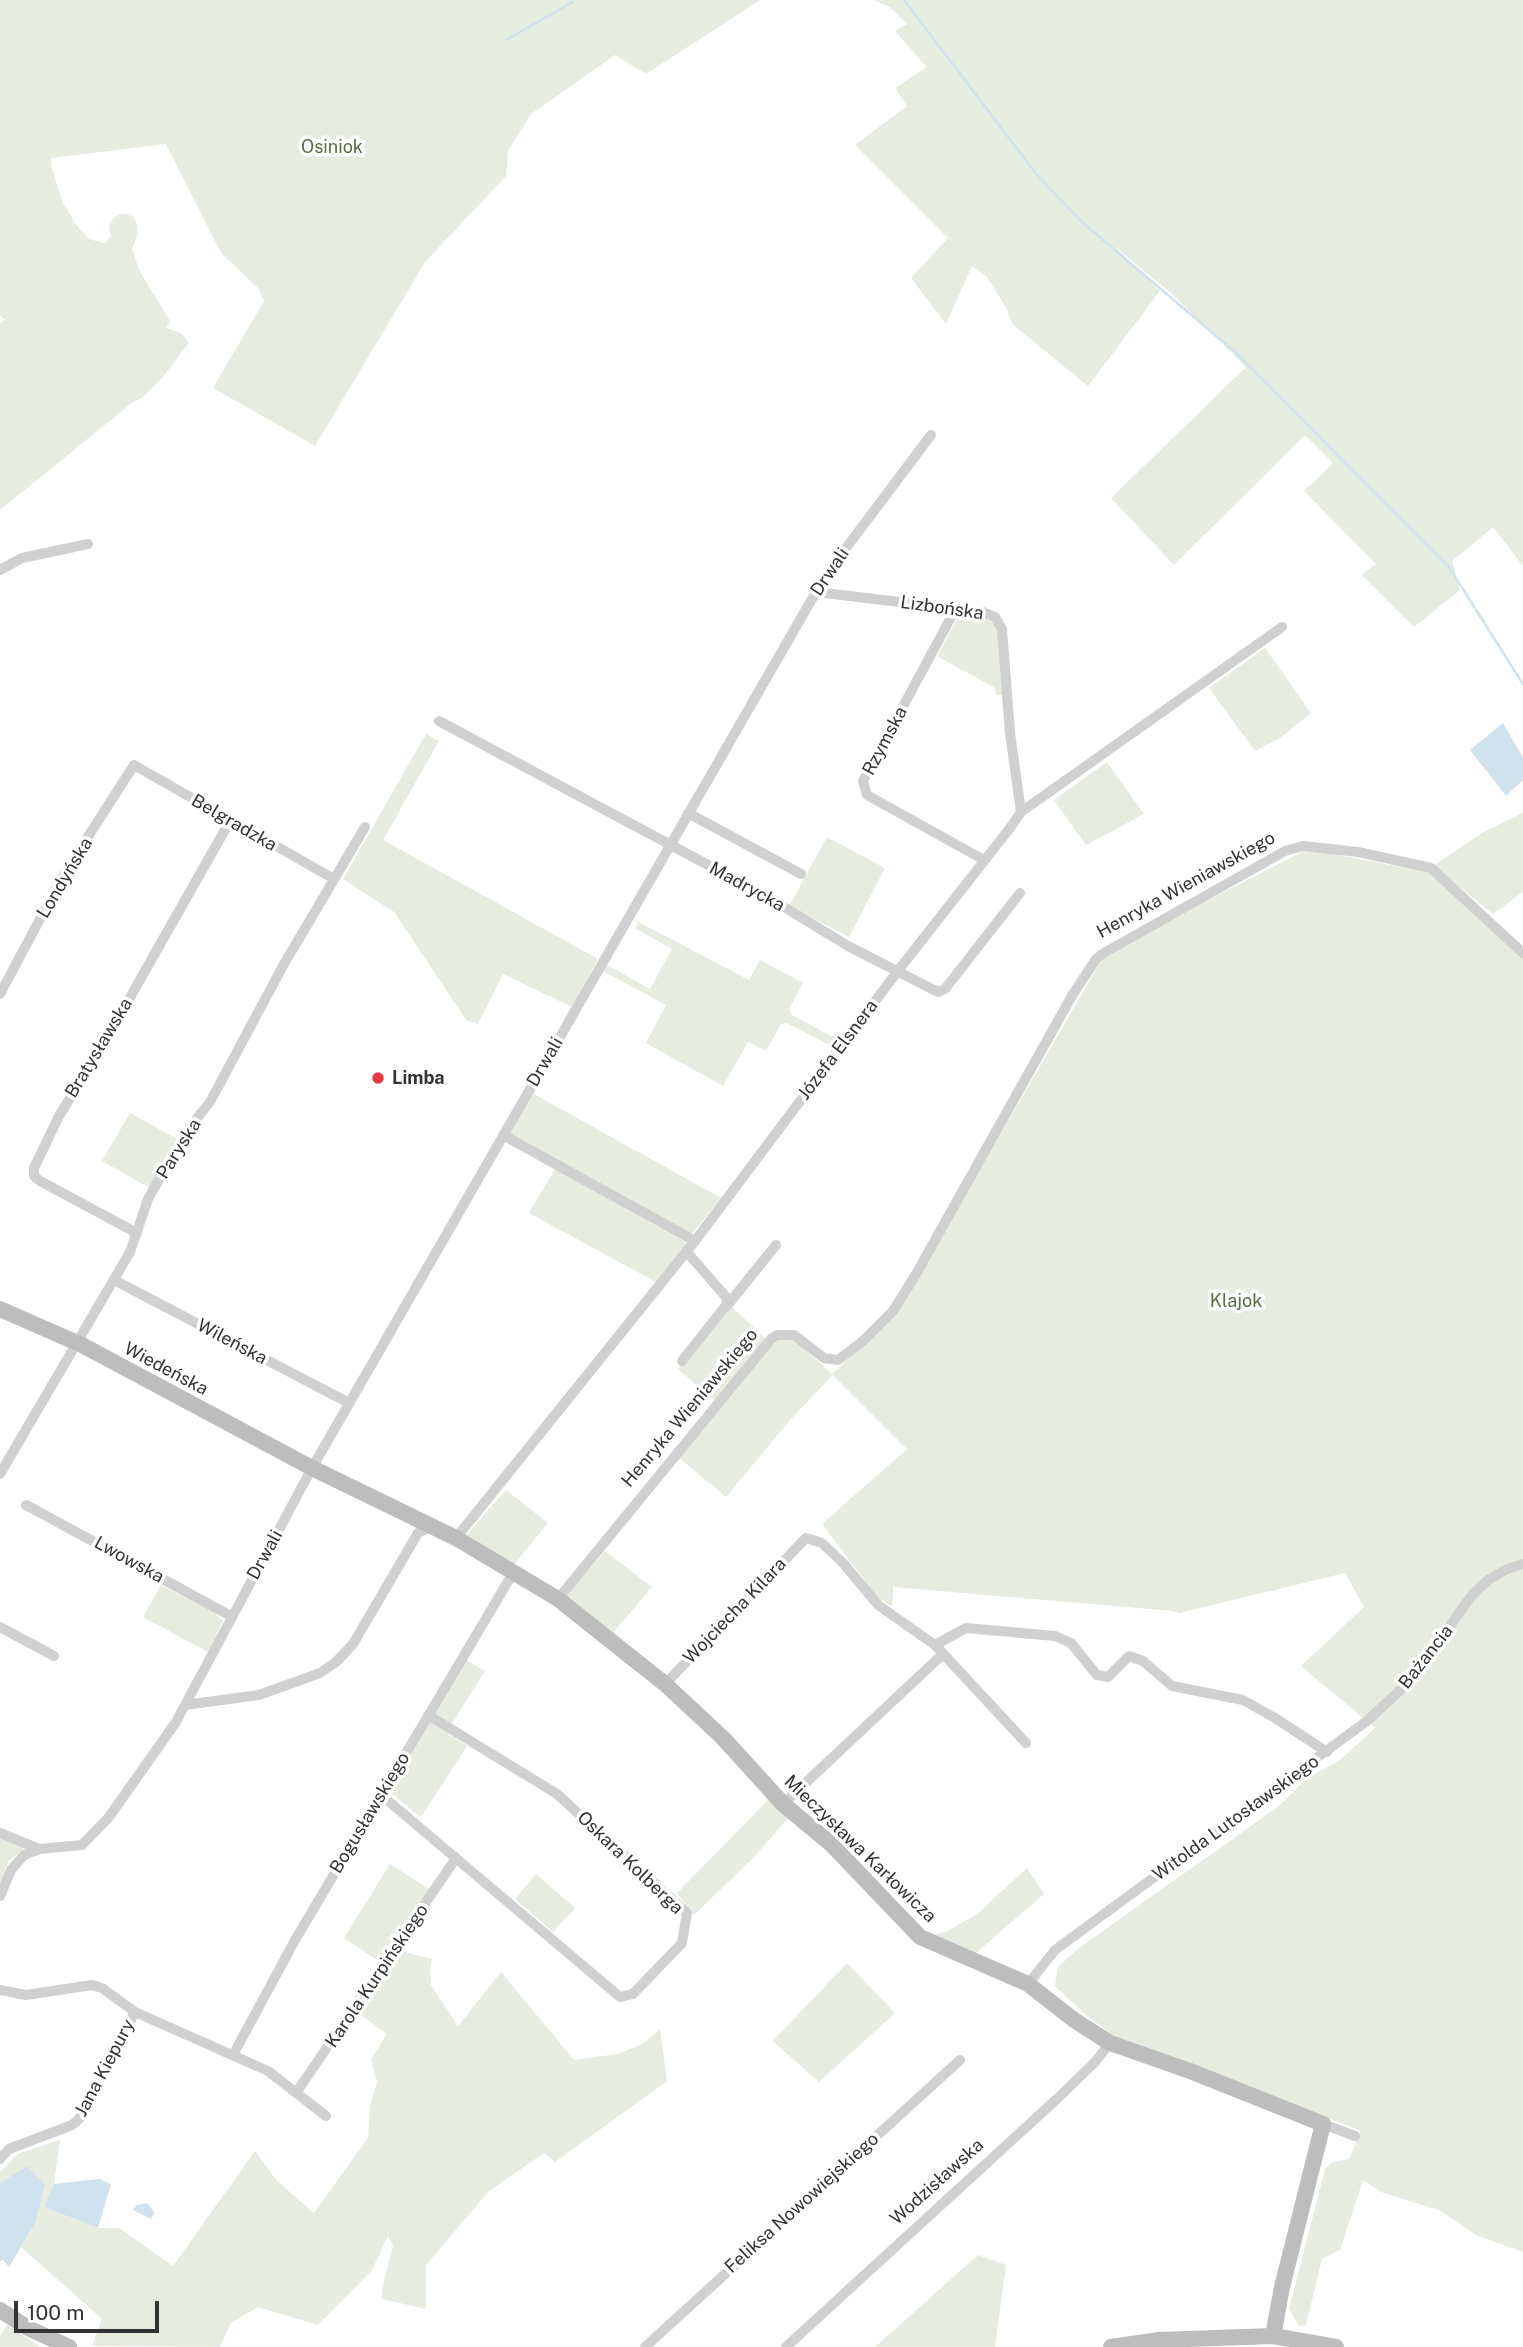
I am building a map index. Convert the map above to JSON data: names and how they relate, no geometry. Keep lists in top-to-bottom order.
{
  "streets": {
    "street": [
      "Drwali",
      "Lizbońska",
      "Rzymska",
      "Belgradzka",
      "Londyńska",
      "Henryka Wieniawskiego",
      "Madrycka",
      "Bratysławska",
      "Józefa Elsnera",
      "Paryska",
      "Wileńska",
      "Wiedeńska",
      "Lwowska",
      "Wojciecha Kilara",
      "Bażancia",
      "Bogusławskiego",
      "Witolda Lutosławskiego",
      "Mieczysława Karłowicza",
      "Oskara Kolberga",
      "Karola Kurpińskiego",
      "Jana Kiepury",
      "Wodzisławska",
      "Feliksa Nowowiejskiego"
    ]
  },
  "crossings": [
    ["Drwali", "Lizbońska"],
    ["Drwali", "Madrycka"],
    ["Drwali", "Wileńska"],
    ["Drwali", "Wiedeńska"],
    ["Drwali", "Lwowska"],
    ["Lizbońska", "Rzymska"],
    ["Lizbońska", "Józefa Elsnera"],
    ["Rzymska", "Józefa Elsnera"],
    ["Belgradzka", "Londyńska"],
    ["Belgradzka", "Bratysławska"],
    ["Belgradzka", "Paryska"],
    ["Henryka Wieniawskiego", "Mieczysława Karłowicza"],
    ["Madrycka", "Józefa Elsnera"],
    ["Bratysławska", "Paryska"],
    ["Paryska", "Wileńska"],
    ["Paryska", "Wiedeńska"],
    ["Wojciecha Kilara", "Witolda Lutosławskiego"],
    ["Wojciecha Kilara", "Mieczysława Karłowicza"],
    ["Bażancia", "Witolda Lutosławskiego"],
    ["Bogusławskiego", "Oskara Kolberga"],
    ["Witolda Lutosławskiego", "Mieczysława Karłowicza"],
    ["Mieczysława Karłowicza", "Wodzisławska"],
    ["Oskara Kolberga", "Karola Kurpińskiego"]
  ],
  "parks": ["Osiniok", "Klajok"],
  "places": ["Limba"],
  "scale_bar": "100 m"
}
